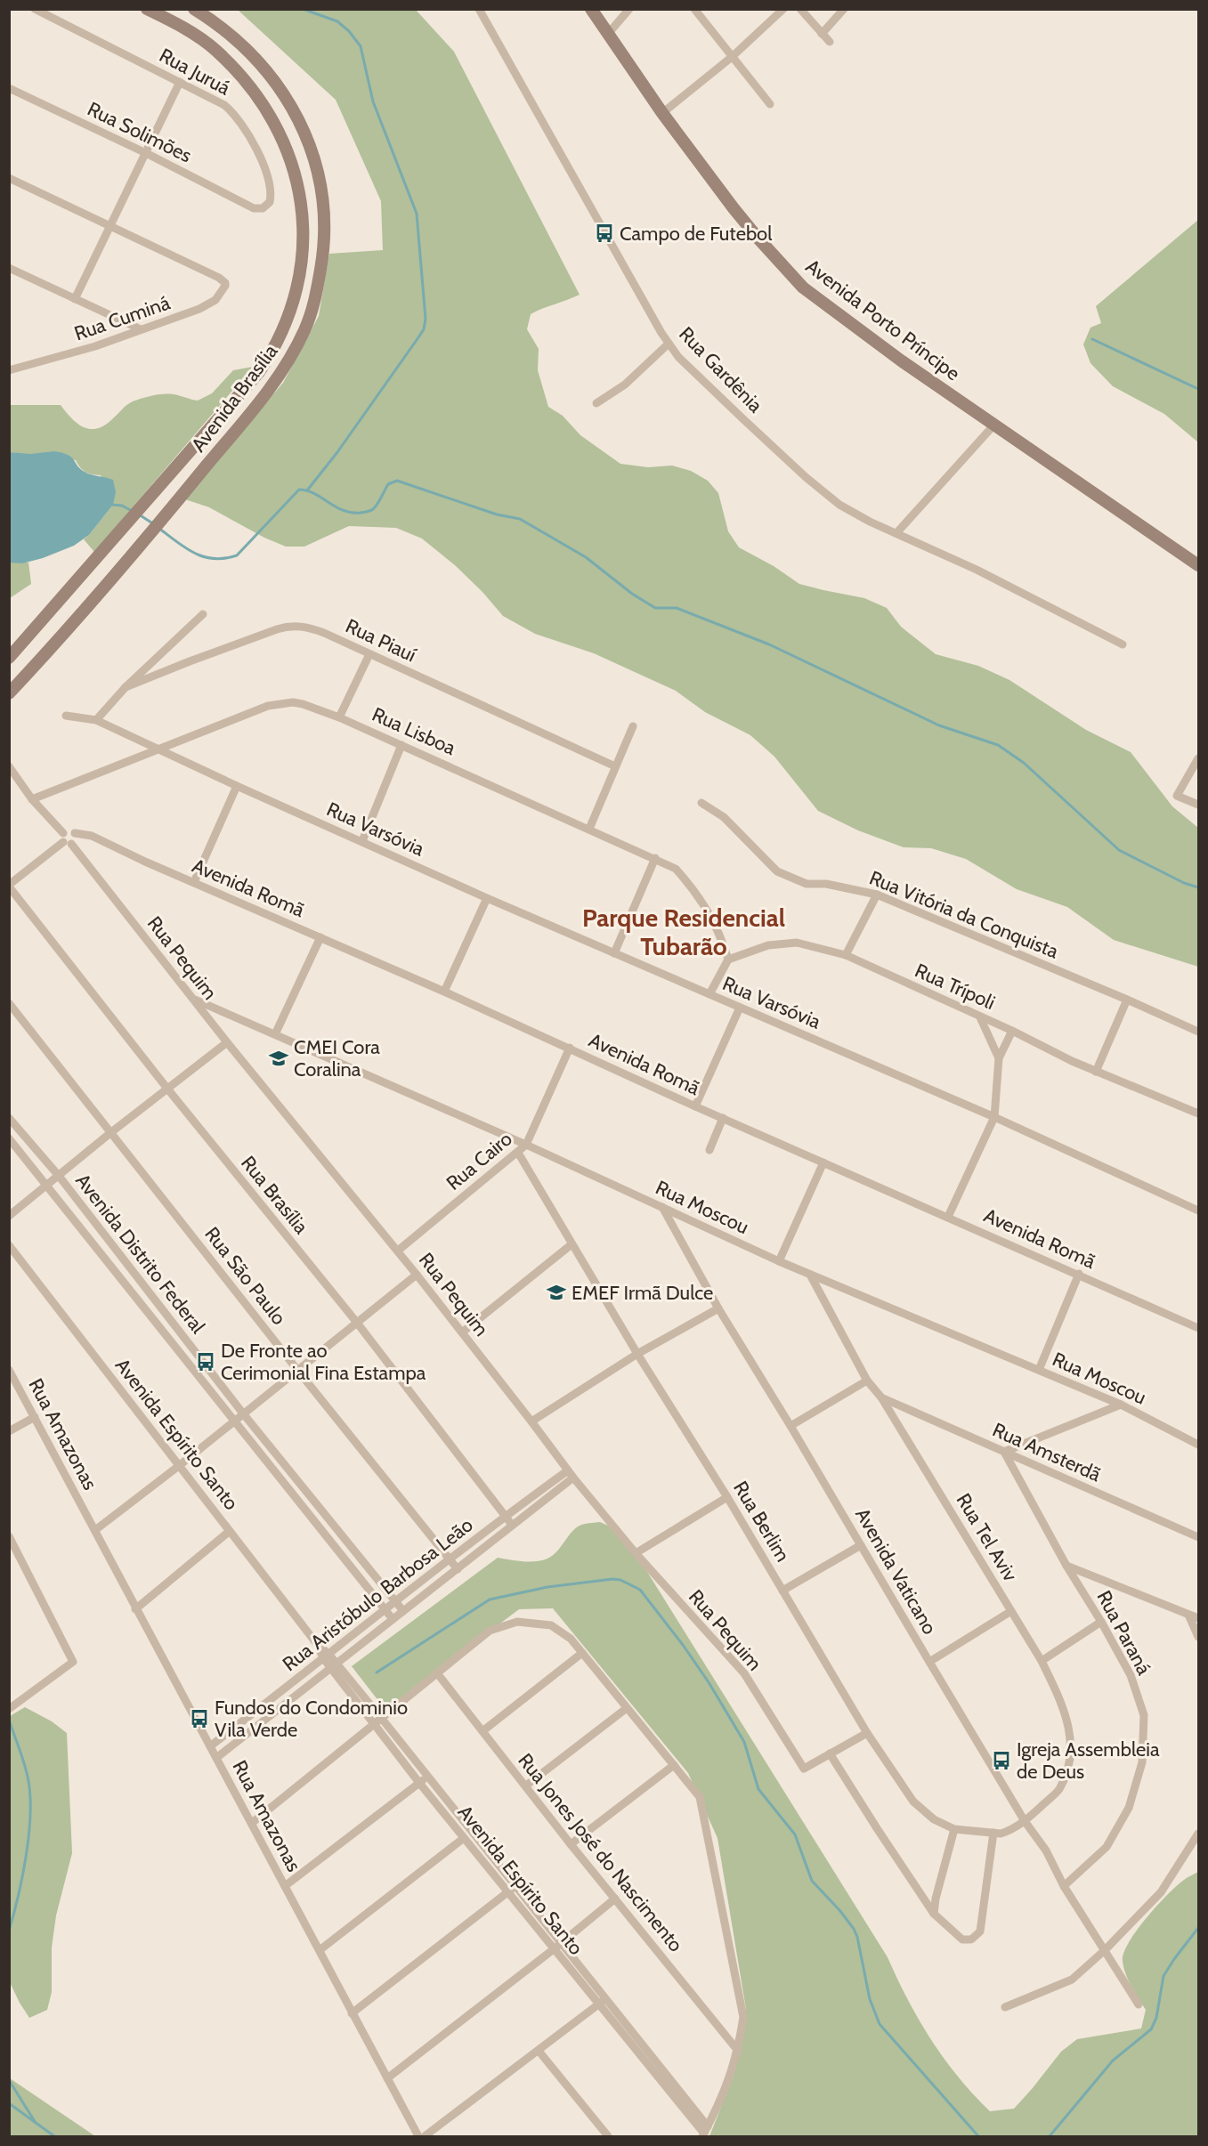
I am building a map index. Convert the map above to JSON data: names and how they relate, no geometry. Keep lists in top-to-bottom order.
{
  "streets": {
    "street": [
      "Rua Juruá",
      "Rua Solimões",
      "Rua Cuminá",
      "Avenida Porto Príncipe",
      "Rua Gardênia",
      "Avenida Brasília",
      "Rua Piauí",
      "Rua Lisboa",
      "Rua Varsóvia",
      "Avenida Romã",
      "Rua Vitória da Conquista",
      "Rua Pequim",
      "Rua Trípoli",
      "Rua Cairo",
      "Rua Brasília",
      "Rua Moscou",
      "Avenida Distrito Federal",
      "Rua São Paulo",
      "Rua Amazonas",
      "Avenida Espírito Santo",
      "Rua Amsterdã",
      "Rua Berlim",
      "Rua Tel Aviv",
      "Avenida Vaticano",
      "Rua Aristóbulo Barbosa Leão",
      "Rua Paraná",
      "Rua Jones José do Nascimento"
    ]
  },
  "crossings": [
    ["Rua Juruá", "Rua Solimões"],
    ["Rua Lisboa", "Rua Varsóvia"],
    ["Rua Lisboa", "Rua Pequim"],
    ["Rua Lisboa", "Rua Trípoli"],
    ["Avenida Romã", "Rua Pequim"],
    ["Avenida Romã", "Rua Cairo"],
    ["Rua Pequim", "Rua Cairo"],
    ["Rua Pequim", "Rua Moscou"],
    ["Rua Pequim", "Rua Aristóbulo Barbosa Leão"],
    ["Rua Cairo", "Rua Moscou"],
    ["Rua Cairo", "Rua Berlim"],
    ["Rua Brasília", "Rua Aristóbulo Barbosa Leão"],
    ["Rua Moscou", "Rua Tel Aviv"],
    ["Rua Moscou", "Avenida Vaticano"],
    ["Avenida Distrito Federal", "Rua Aristóbulo Barbosa Leão"],
    ["Rua São Paulo", "Rua Aristóbulo Barbosa Leão"],
    ["Rua Amazonas", "Rua Aristóbulo Barbosa Leão"],
    ["Avenida Espírito Santo", "Rua Aristóbulo Barbosa Leão"],
    ["Rua Amsterdã", "Rua Tel Aviv"],
    ["Rua Amsterdã", "Rua Paraná"],
    ["Rua Berlim", "Rua Tel Aviv"],
    ["Rua Berlim", "Avenida Vaticano"],
    ["Rua Tel Aviv", "Avenida Vaticano"],
    ["Avenida Vaticano", "Rua Paraná"]
  ],
  "districts": ["Parque Residencial Tubarão"],
  "places": {
    "bus stop": [
      "Campo de Futebol",
      "De Fronte ao Cerimonial Fina Estampa",
      "Fundos do Condominio Vila Verde",
      "Igreja Assembleia de Deus"
    ],
    "school or university": ["CMEI Cora Coralina", "EMEF Irmã Dulce"]
  }
}
